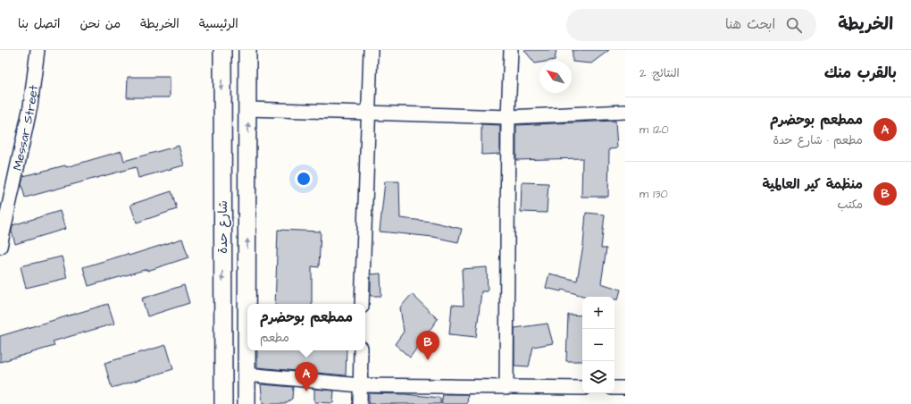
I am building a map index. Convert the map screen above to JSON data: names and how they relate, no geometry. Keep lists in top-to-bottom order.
{
  "streets": {
    "main road": ["شارع حدة"],
    "street": ["Messar Street"]
  },
  "north": "top left",
  "page": {
    "header": "الخريطة",
    "search": "ابحث هنا",
    "nav": [
      "الرئيسية",
      "الخريطة",
      "من نحن",
      "اتصل بنا"
    ],
    "heading": ["بالقرب منك", "النتائج: 2"],
    "list": [
      {
        "mark": "A",
        "name": "ممطعم بوحضرم",
        "note": "مطعم · شارع حدة",
        "value": "120 m"
      },
      {
        "mark": "B",
        "name": "منظمة كير العالمية",
        "note": "مكتب",
        "value": "130 m"
      }
    ],
    "map_buttons": ["+", "−"],
    "popup": ["ممطعم بوحضرم", "مطعم"],
    "pins": ["B", "A"]
  }
}
